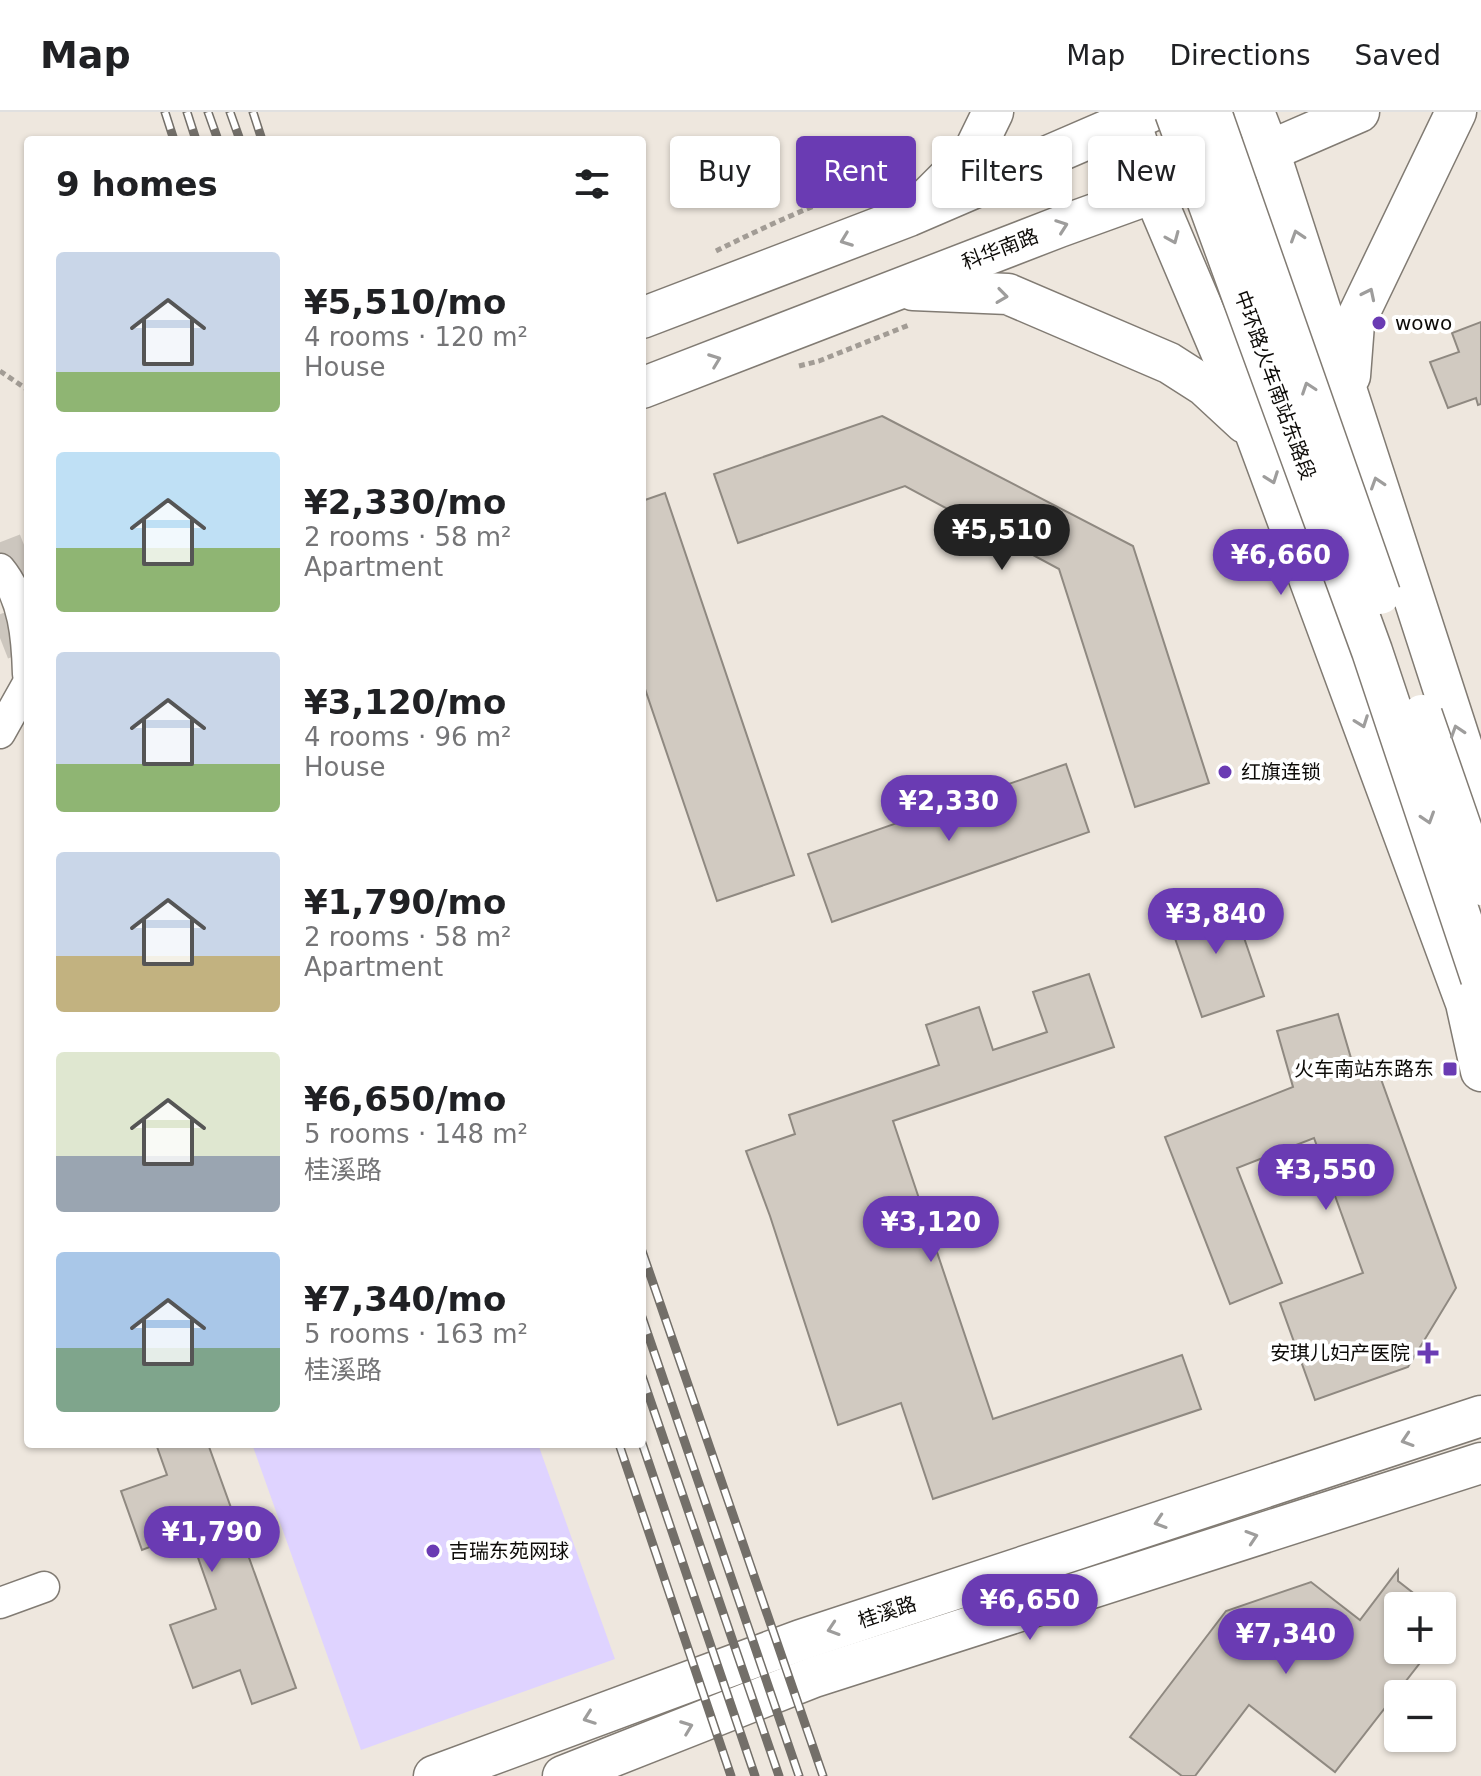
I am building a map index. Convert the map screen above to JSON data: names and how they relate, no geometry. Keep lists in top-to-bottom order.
{
  "streets": {
    "main road": ["科华南路", "中环路火车南站东路段", "桂溪路"]
  },
  "places": {
    "other": ["wowo", "红旗连锁", "吉瑞东苑网球"],
    "transit": ["火车南站东路东"],
    "health": ["安琪儿妇产医院"]
  },
  "page": {
    "header": "Map",
    "nav": ["Map", "Directions", "Saved"],
    "chip": [
      "Buy",
      "Rent",
      "Filters",
      "New"
    ],
    "heading": "9 homes",
    "list": [
      {
        "name": "¥5,510/mo",
        "note": "4 rooms · 120 m² · House"
      },
      {
        "name": "¥2,330/mo",
        "note": "2 rooms · 58 m² · Apartment"
      },
      {
        "name": "¥3,120/mo",
        "note": "4 rooms · 96 m² · House"
      },
      {
        "name": "¥1,790/mo",
        "note": "2 rooms · 58 m² · Apartment"
      },
      {
        "name": "¥6,650/mo",
        "note": "5 rooms · 148 m² · 桂溪路"
      },
      {
        "name": "¥7,340/mo",
        "note": "5 rooms · 163 m² · 桂溪路"
      }
    ],
    "price": [
      "¥5,510",
      "¥6,660",
      "¥2,330",
      "¥3,840",
      "¥3,550",
      "¥3,120",
      "¥1,790",
      "¥6,650",
      "¥7,340"
    ],
    "map_buttons": ["+", "−"]
  }
}
